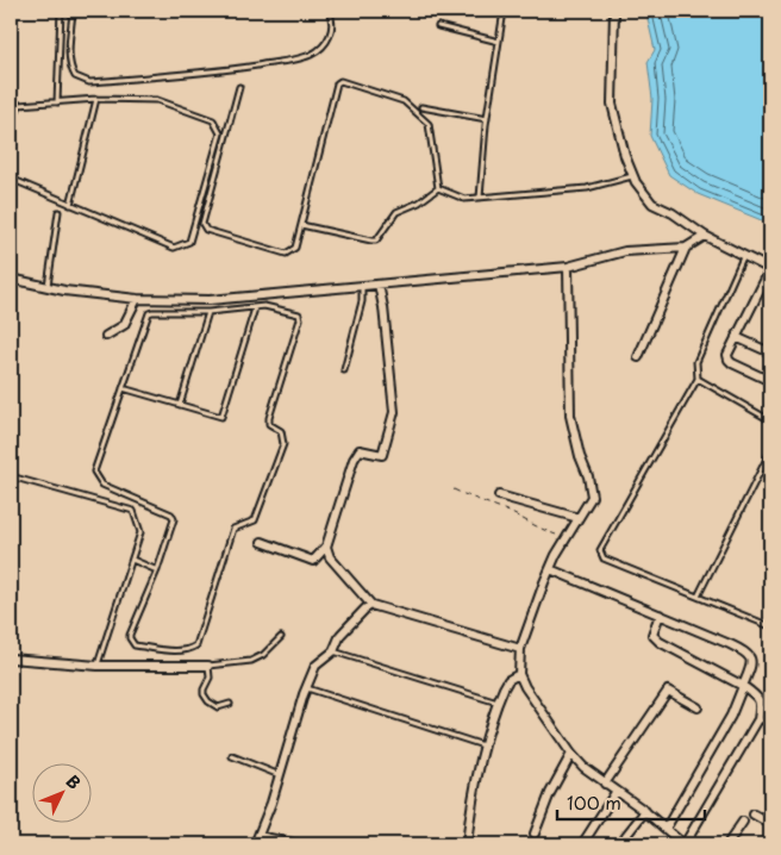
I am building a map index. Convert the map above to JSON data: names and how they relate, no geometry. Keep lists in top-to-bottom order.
{
  "scale_bar": "100 m",
  "north": "top right"
}
